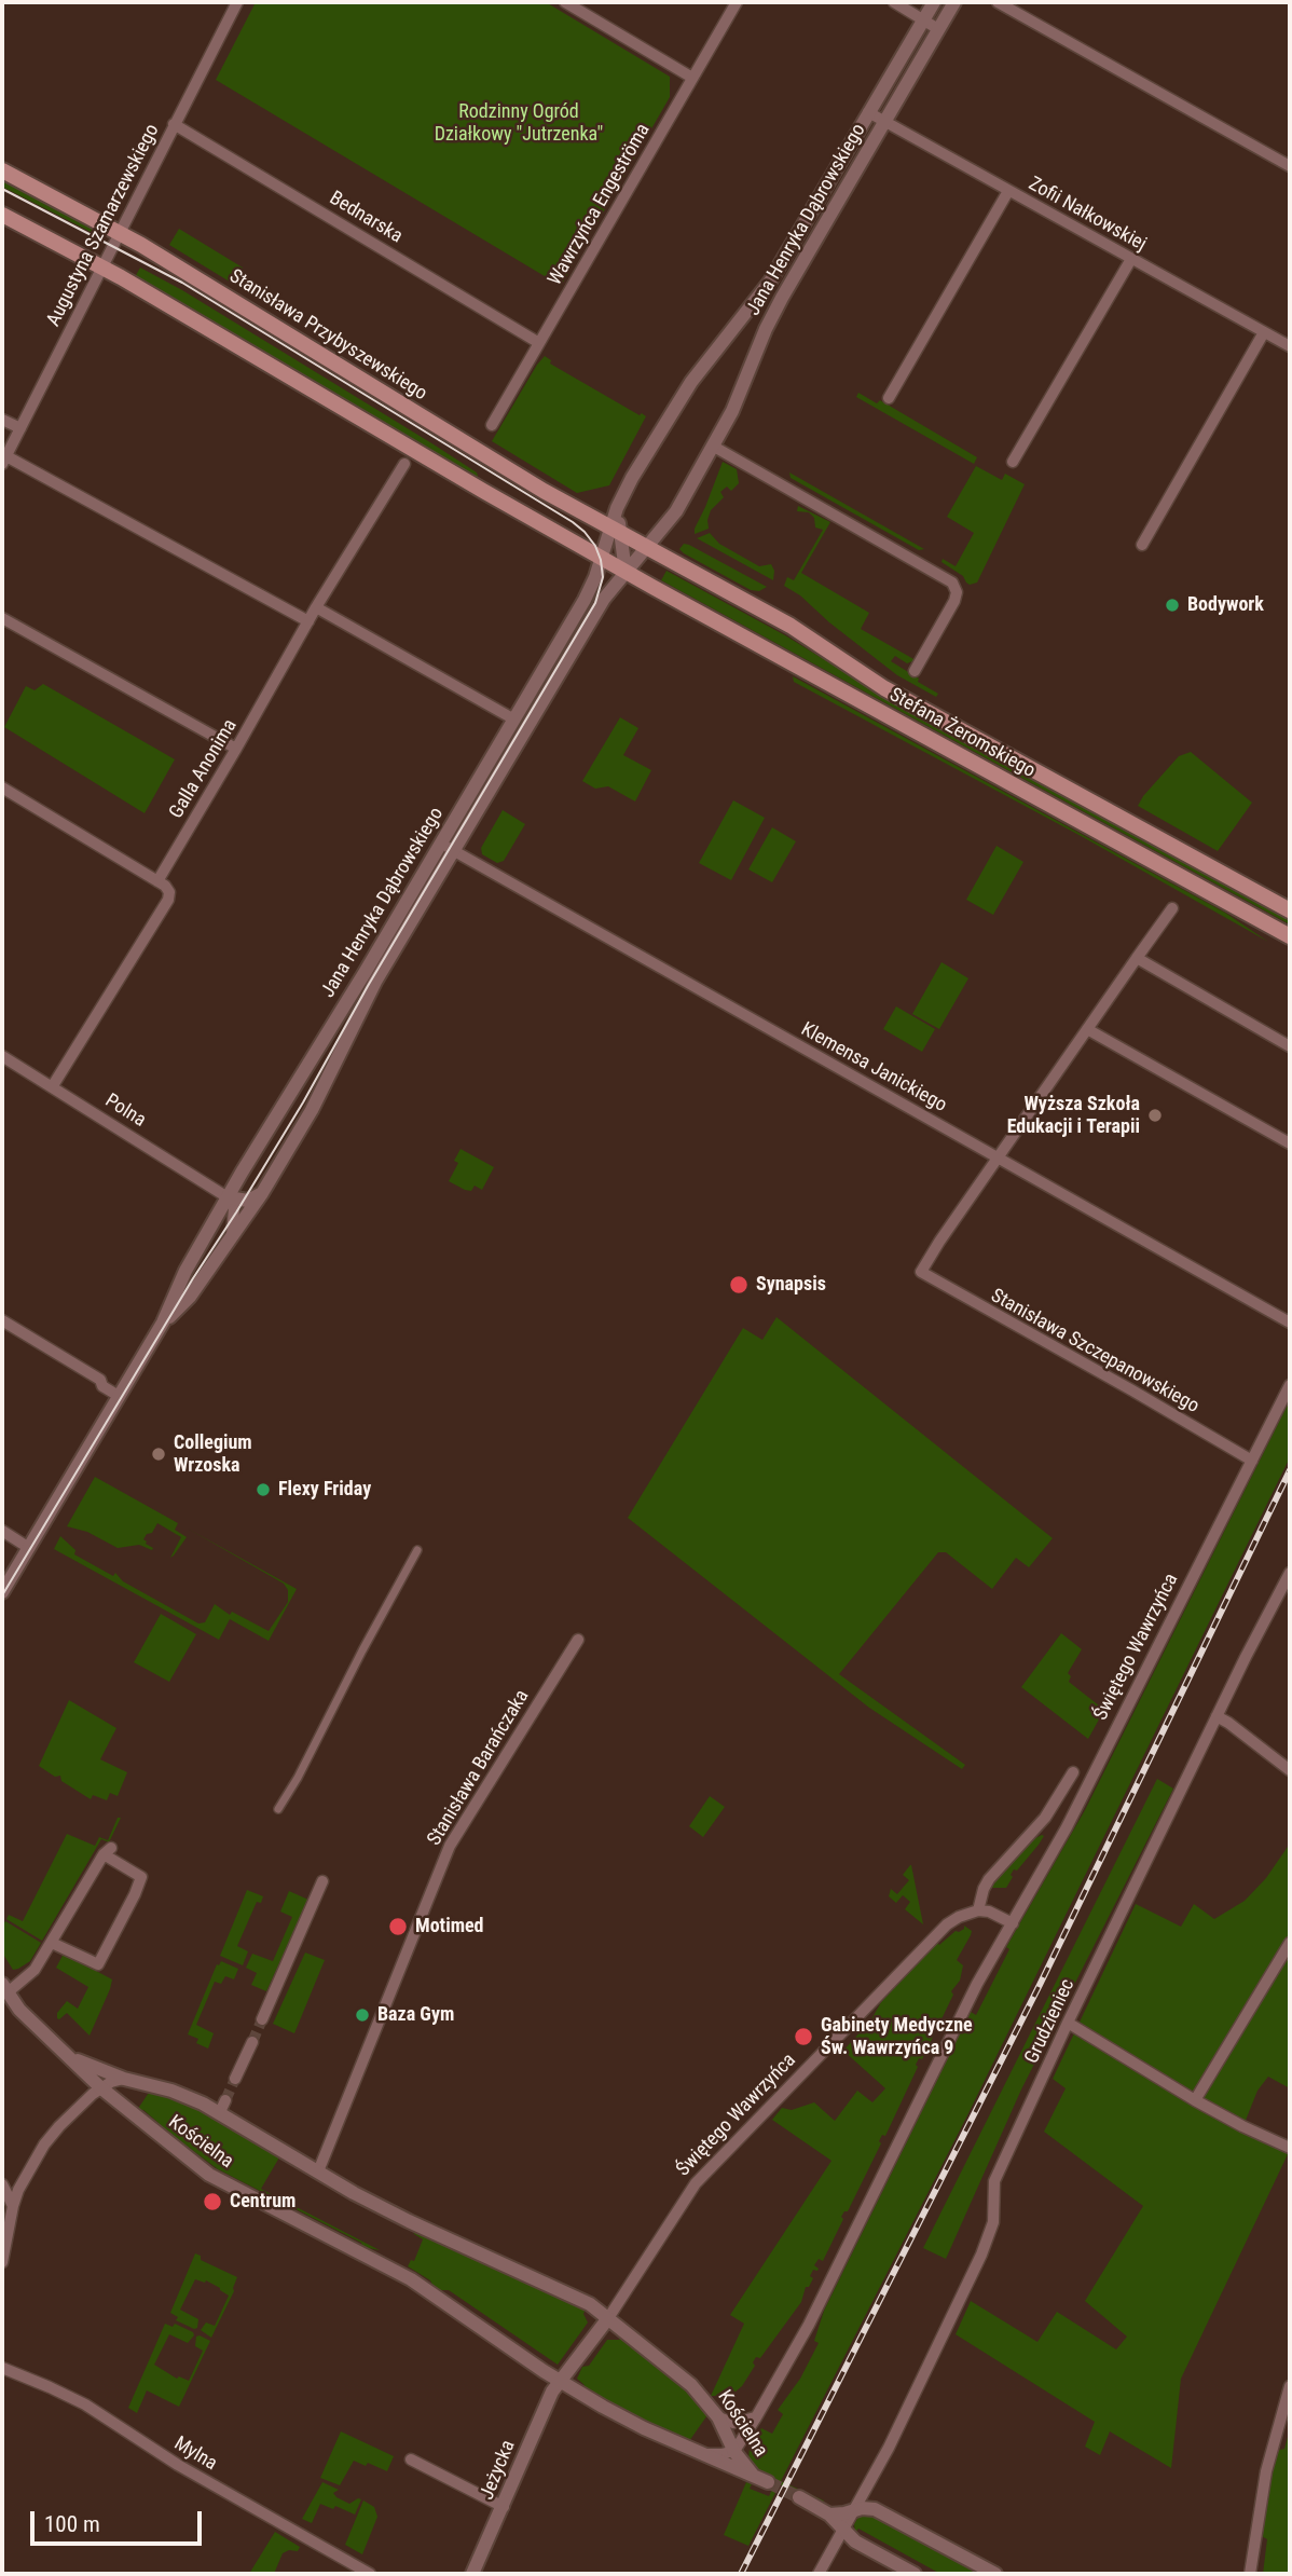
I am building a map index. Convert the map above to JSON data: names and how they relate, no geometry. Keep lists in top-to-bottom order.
{
  "streets": {
    "main road": ["Stanisława Przybyszewskiego", "Stefana Żeromskiego"],
    "street": [
      "Wawrzyńca Engeströma",
      "Zofii Nałkowskiej",
      "Bednarska",
      "Jana Henryka Dąbrowskiego",
      "Augustyna Szamarzewskiego",
      "Galla Anonima",
      "Klemensa Janickiego",
      "Polna",
      "Stanisława Szczepanowskiego",
      "Świętego Wawrzyńca",
      "Stanisława Barańczaka",
      "Grudzieniec",
      "Kościelna",
      "Mylna",
      "Jeżycka"
    ]
  },
  "crossings": [
    ["Wawrzyńca Engeströma", "Bednarska"],
    ["Zofii Nałkowskiej", "Jana Henryka Dąbrowskiego"],
    ["Bednarska", "Augustyna Szamarzewskiego"],
    ["Jana Henryka Dąbrowskiego", "Stanisława Przybyszewskiego"],
    ["Jana Henryka Dąbrowskiego", "Stefana Żeromskiego"],
    ["Jana Henryka Dąbrowskiego", "Klemensa Janickiego"],
    ["Jana Henryka Dąbrowskiego", "Polna"],
    ["Augustyna Szamarzewskiego", "Stanisława Przybyszewskiego"],
    ["Stanisława Przybyszewskiego", "Stefana Żeromskiego"],
    ["Klemensa Janickiego", "Stanisława Szczepanowskiego"],
    ["Stanisława Szczepanowskiego", "Świętego Wawrzyńca"],
    ["Świętego Wawrzyńca", "Kościelna"],
    ["Świętego Wawrzyńca", "Jeżycka"],
    ["Stanisława Barańczaka", "Kościelna"],
    ["Kościelna", "Jeżycka"]
  ],
  "parks": ["Rodzinny Ogród Działkowy \"Jutrzenka\""],
  "places": [
    "Bodywork",
    "Wyższa Szkoła Edukacji i Terapii",
    "Synapsis",
    "Collegium Wrzoska",
    "Flexy Friday",
    "Motimed",
    "Baza Gym",
    "Gabinety Medyczne Św. Wawrzyńca 9",
    "Centrum"
  ],
  "scale_bar": "100 m"
}
